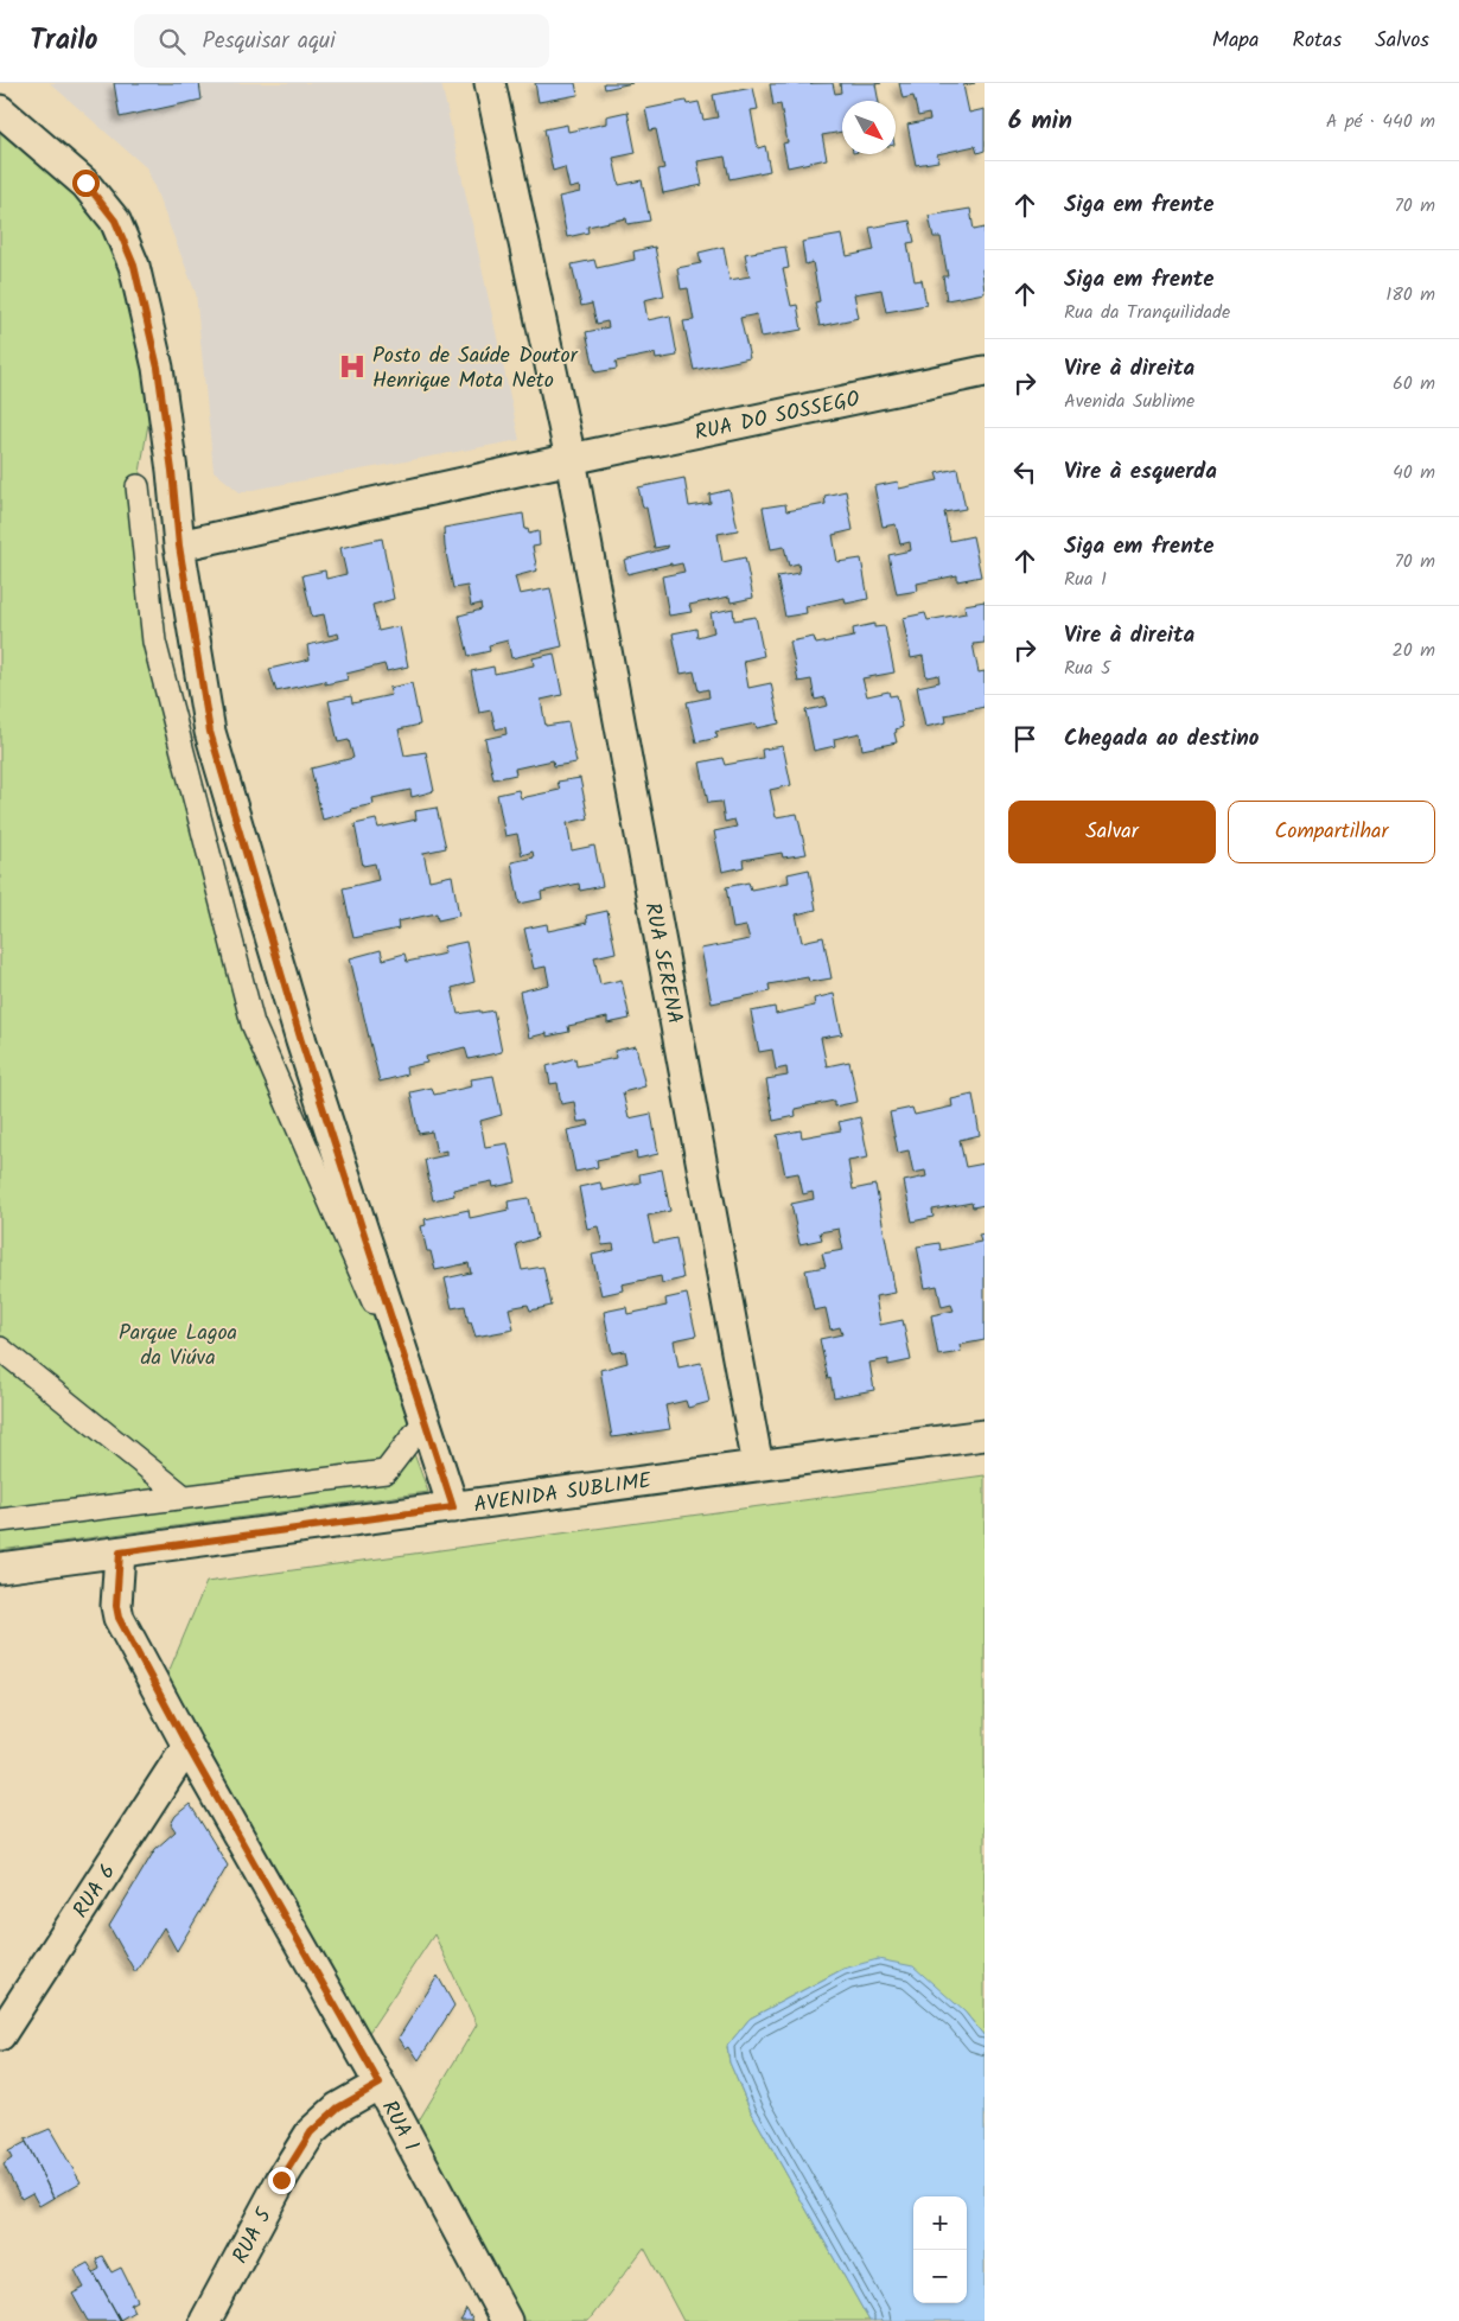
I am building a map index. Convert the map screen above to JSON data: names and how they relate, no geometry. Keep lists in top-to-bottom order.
{
  "streets": {
    "street": [
      "RUA DO SOSSEGO",
      "RUA SERENA",
      "AVENIDA SUBLIME",
      "RUA 6",
      "RUA 1",
      "RUA 5"
    ]
  },
  "crossings": [
    ["RUA DO SOSSEGO", "RUA SERENA"],
    ["RUA SERENA", "AVENIDA SUBLIME"],
    ["AVENIDA SUBLIME", "RUA 1"],
    ["RUA 6", "RUA 1"],
    ["RUA 1", "RUA 5"]
  ],
  "parks": ["Parque Lagoa da Viúva"],
  "places": {
    "hospital": ["Posto de Saúde Doutor Henrique Mota Neto"]
  },
  "north": "bottom right",
  "page": {
    "header": "Trailo",
    "search": "Pesquisar aqui",
    "nav": ["Mapa", "Rotas", "Salvos"],
    "heading": ["6 min", "A pé · 440 m"],
    "list": [
      ["Siga em frente", "70 m"],
      ["Siga em frente", "Rua da Tranquilidade", "180 m"],
      ["Vire à direita", "Avenida Sublime", "60 m"],
      ["Vire à esquerda", "40 m"],
      ["Siga em frente", "Rua 1", "70 m"],
      ["Vire à direita", "Rua 5", "20 m"],
      "Chegada ao destino"
    ],
    "buttons": ["Salvar", "Compartilhar"],
    "map_buttons": ["+", "−"]
  }
}
